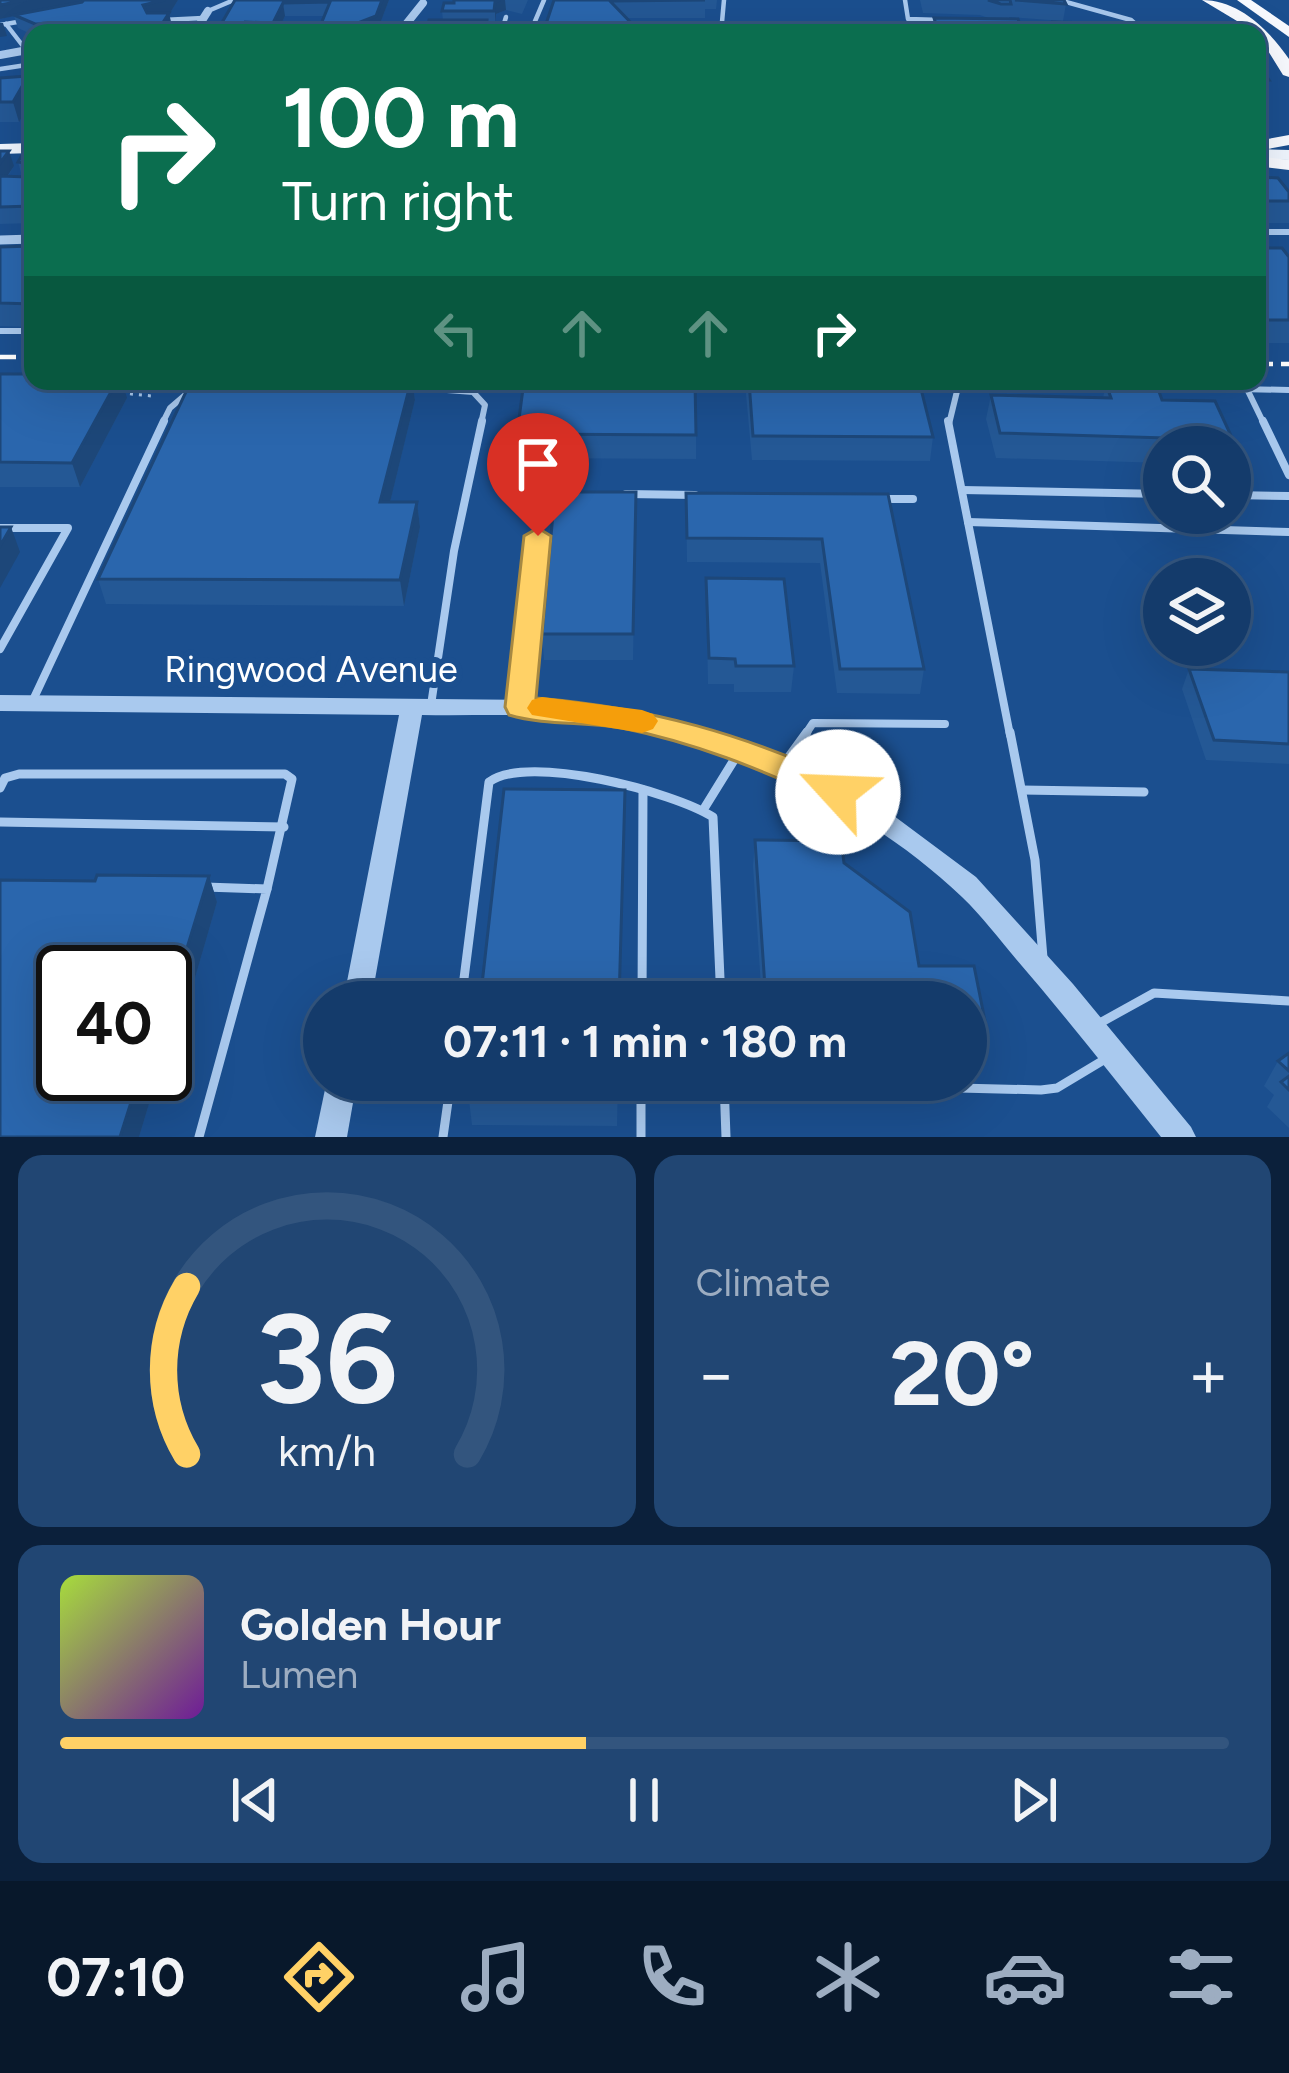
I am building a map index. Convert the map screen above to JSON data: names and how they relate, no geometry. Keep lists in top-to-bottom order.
{
  "streets": {
    "street": ["Ringwood Avenue"]
  },
  "page": {
    "turn": ["100 m", "Turn right"],
    "limit": "40",
    "trip": "07:11 · 1 min · 180 m",
    "tile": "Climate",
    "heat": ["−", "20°", "+"],
    "song": ["Golden Hour", "Lumen"],
    "tabs": "07:10",
    "gauge": ["36", "km/h"]
  }
}
